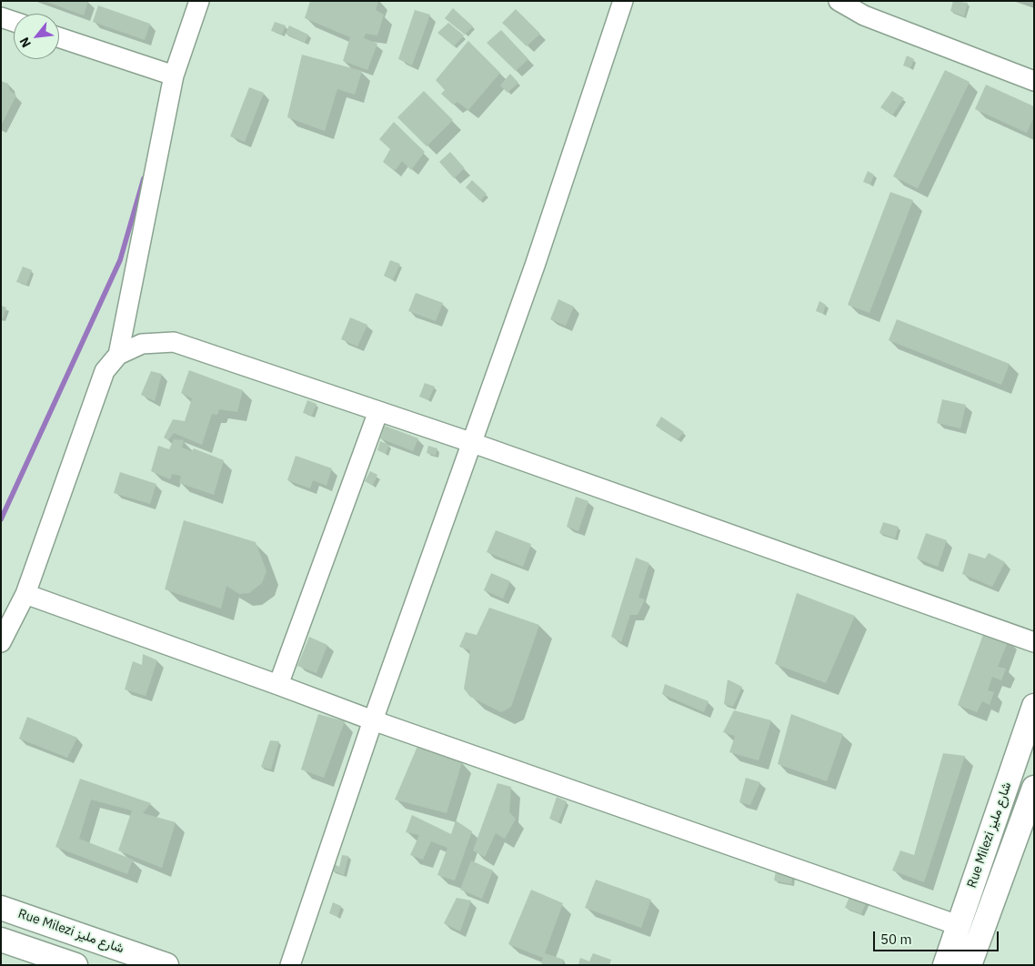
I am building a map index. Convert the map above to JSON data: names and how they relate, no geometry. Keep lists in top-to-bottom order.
{
  "streets": {
    "street": ["Rue Milezi شارع مليز"]
  },
  "scale_bar": "50 m",
  "north": "bottom left"
}
